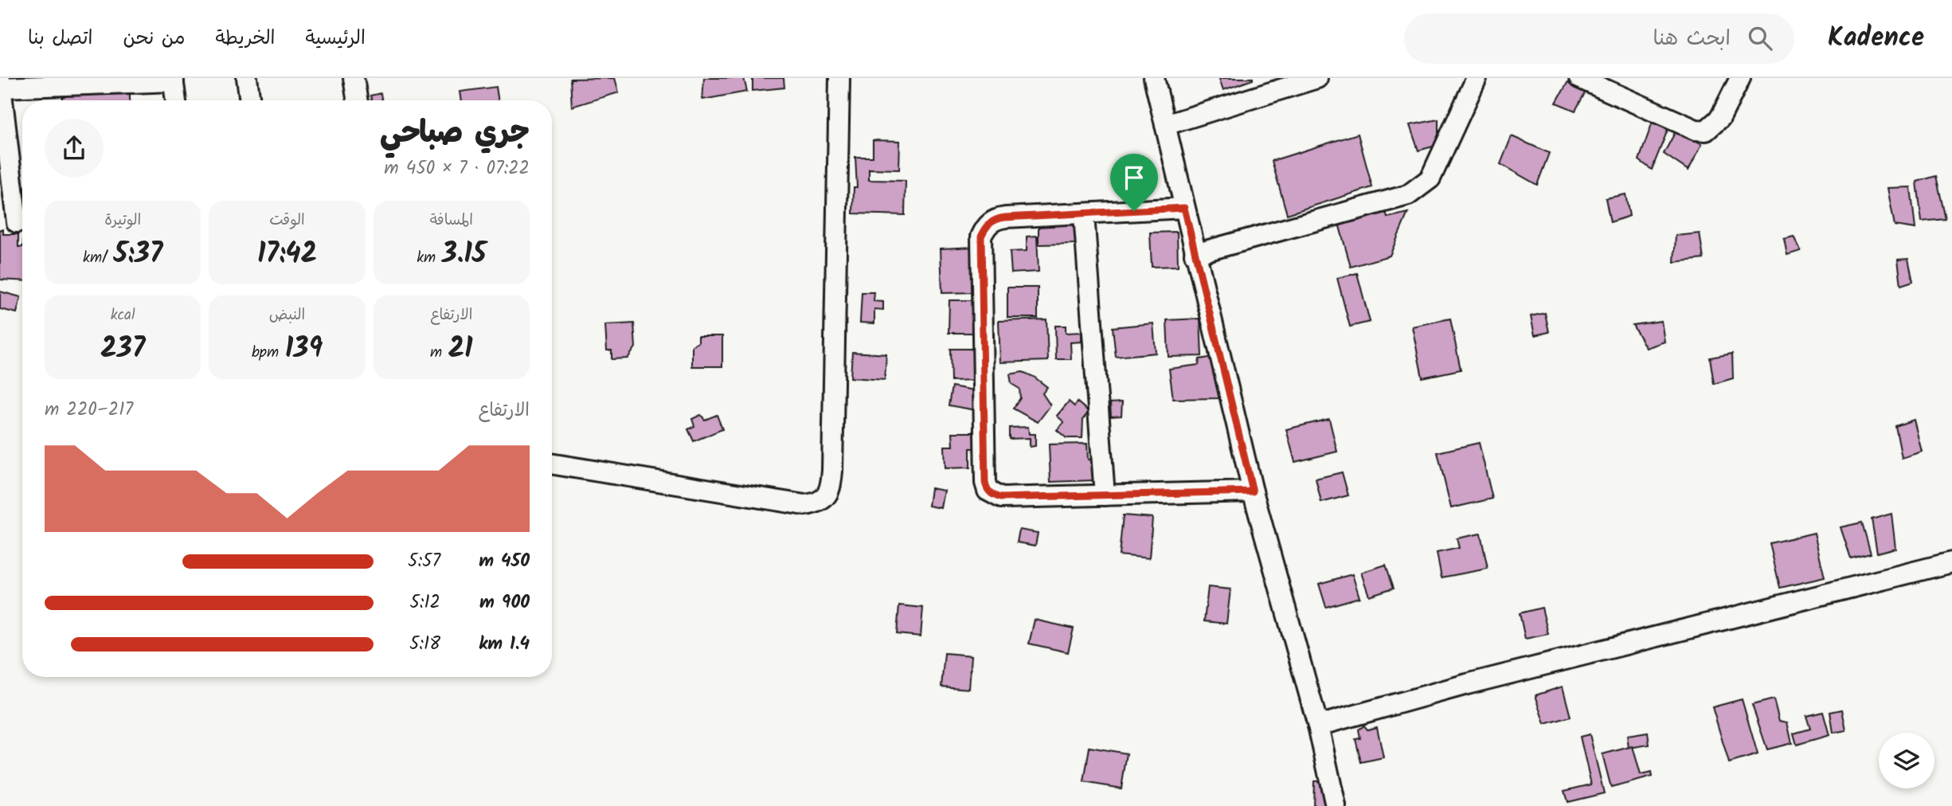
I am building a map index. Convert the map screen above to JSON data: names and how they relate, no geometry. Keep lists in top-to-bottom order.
{
  "page": {
    "header": "Kadence",
    "search": "ابحث هنا",
    "nav": [
      "الرئيسية",
      "الخريطة",
      "من نحن",
      "اتصل بنا"
    ],
    "heading": ["جري صباحي", "07:22 · 7 × 450 m"],
    "stats": [
      ["المسافة", "3.15 km"],
      ["الوقت", "17:42"],
      ["الوتيرة", "5:37 /km"],
      ["الارتفاع", "21 m"],
      ["النبض", "139 bpm"],
      ["kcal", "237"]
    ],
    "chart": ["الارتفاع", "217–220 m"],
    "list": [
      {
        "name": "450 m",
        "note": "5:57"
      },
      {
        "name": "900 m",
        "note": "5:12"
      },
      {
        "name": "1.4 km",
        "note": "5:18"
      }
    ]
  }
}
